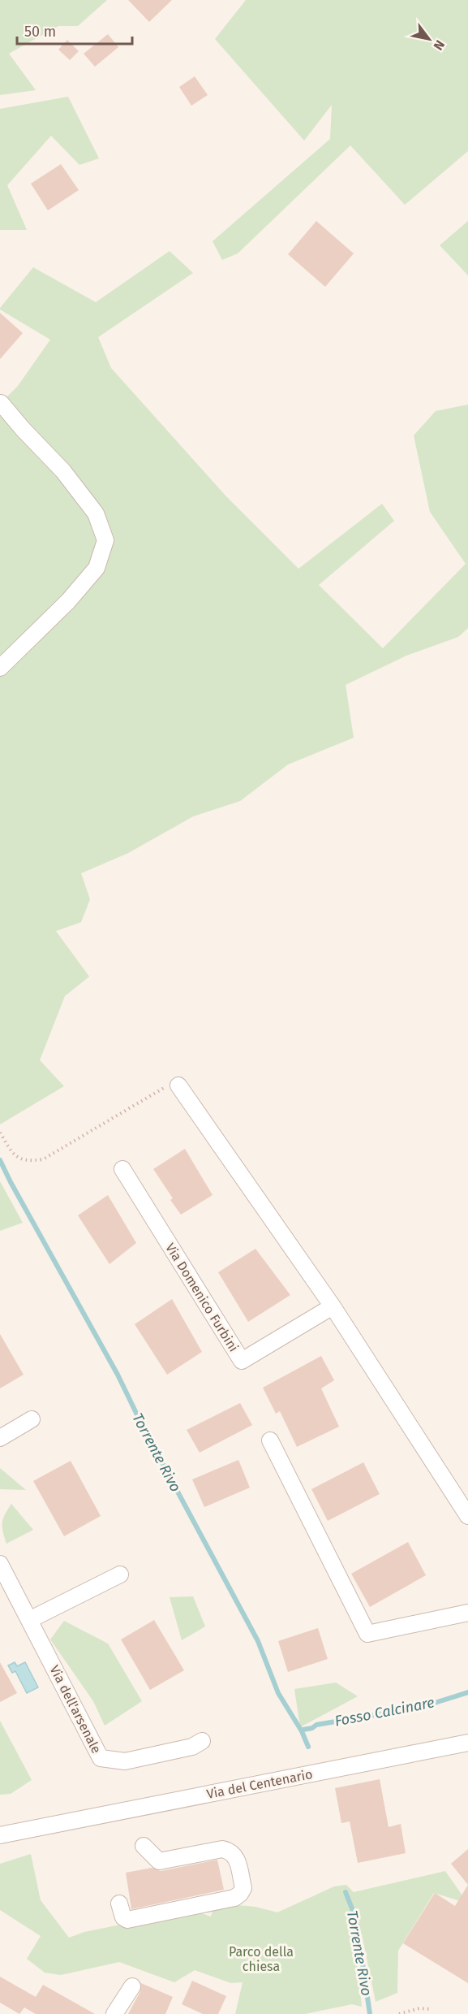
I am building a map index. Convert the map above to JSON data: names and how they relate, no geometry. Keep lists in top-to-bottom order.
{
  "streets": {
    "street": ["Via Domenico Furbini", "Via dell'arsenale", "Via del Centenario"]
  },
  "water": ["Torrente Rivo", "Fosso Calcinare"],
  "parks": ["Parco della chiesa"],
  "scale_bar": "50 m",
  "north": "bottom right"
}
